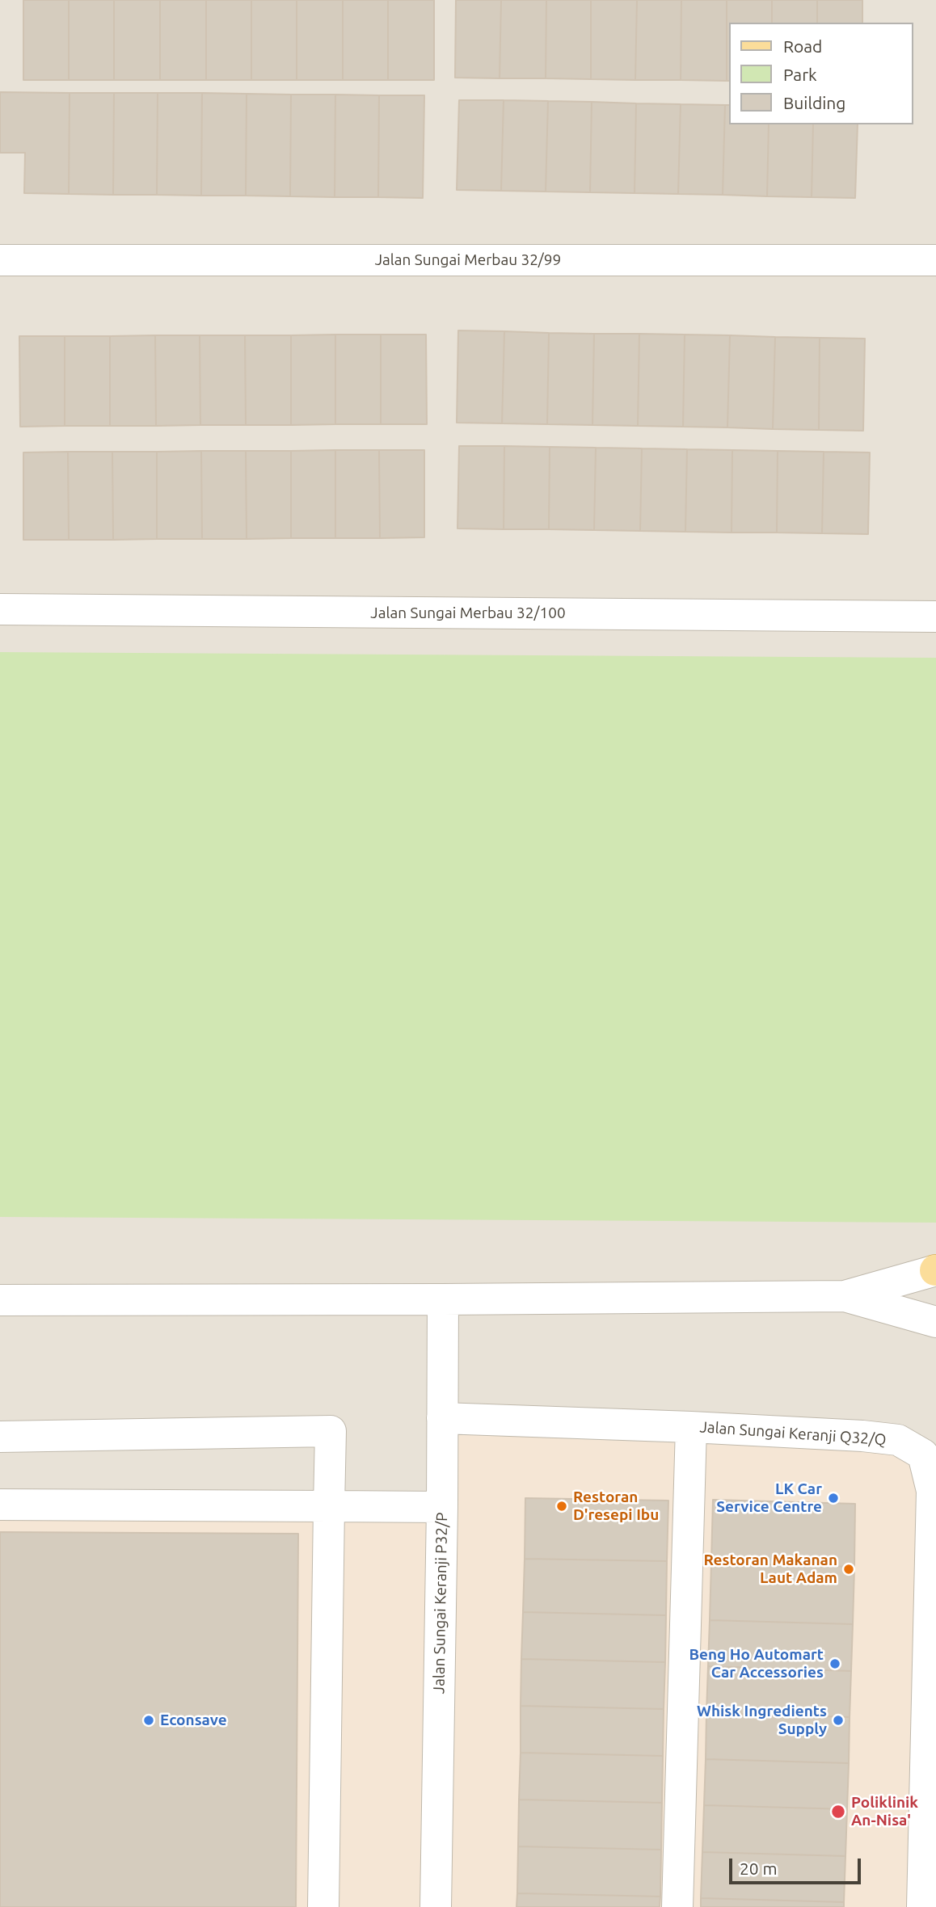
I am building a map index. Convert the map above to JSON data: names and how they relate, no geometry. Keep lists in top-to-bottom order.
{
  "streets": {
    "street": [
      "Jalan Sungai Merbau 32/99",
      "Jalan Sungai Merbau 32/100",
      "Jalan Sungai Keranji Q32/Q",
      "Jalan Sungai Keranji P32/P"
    ]
  },
  "crossings": [
    ["Jalan Sungai Keranji Q32/Q", "Jalan Sungai Keranji P32/P"]
  ],
  "places": [
    "LK Car Service Centre",
    "Restoran D'resepi Ibu",
    "Restoran Makanan Laut Adam",
    "Beng Ho Automart Car Accessories",
    "Econsave",
    "Whisk Ingredients Supply",
    "Poliklinik An-Nisa'"
  ],
  "legend": ["Road", "Park", "Building"],
  "scale_bar": "20 m"
}
